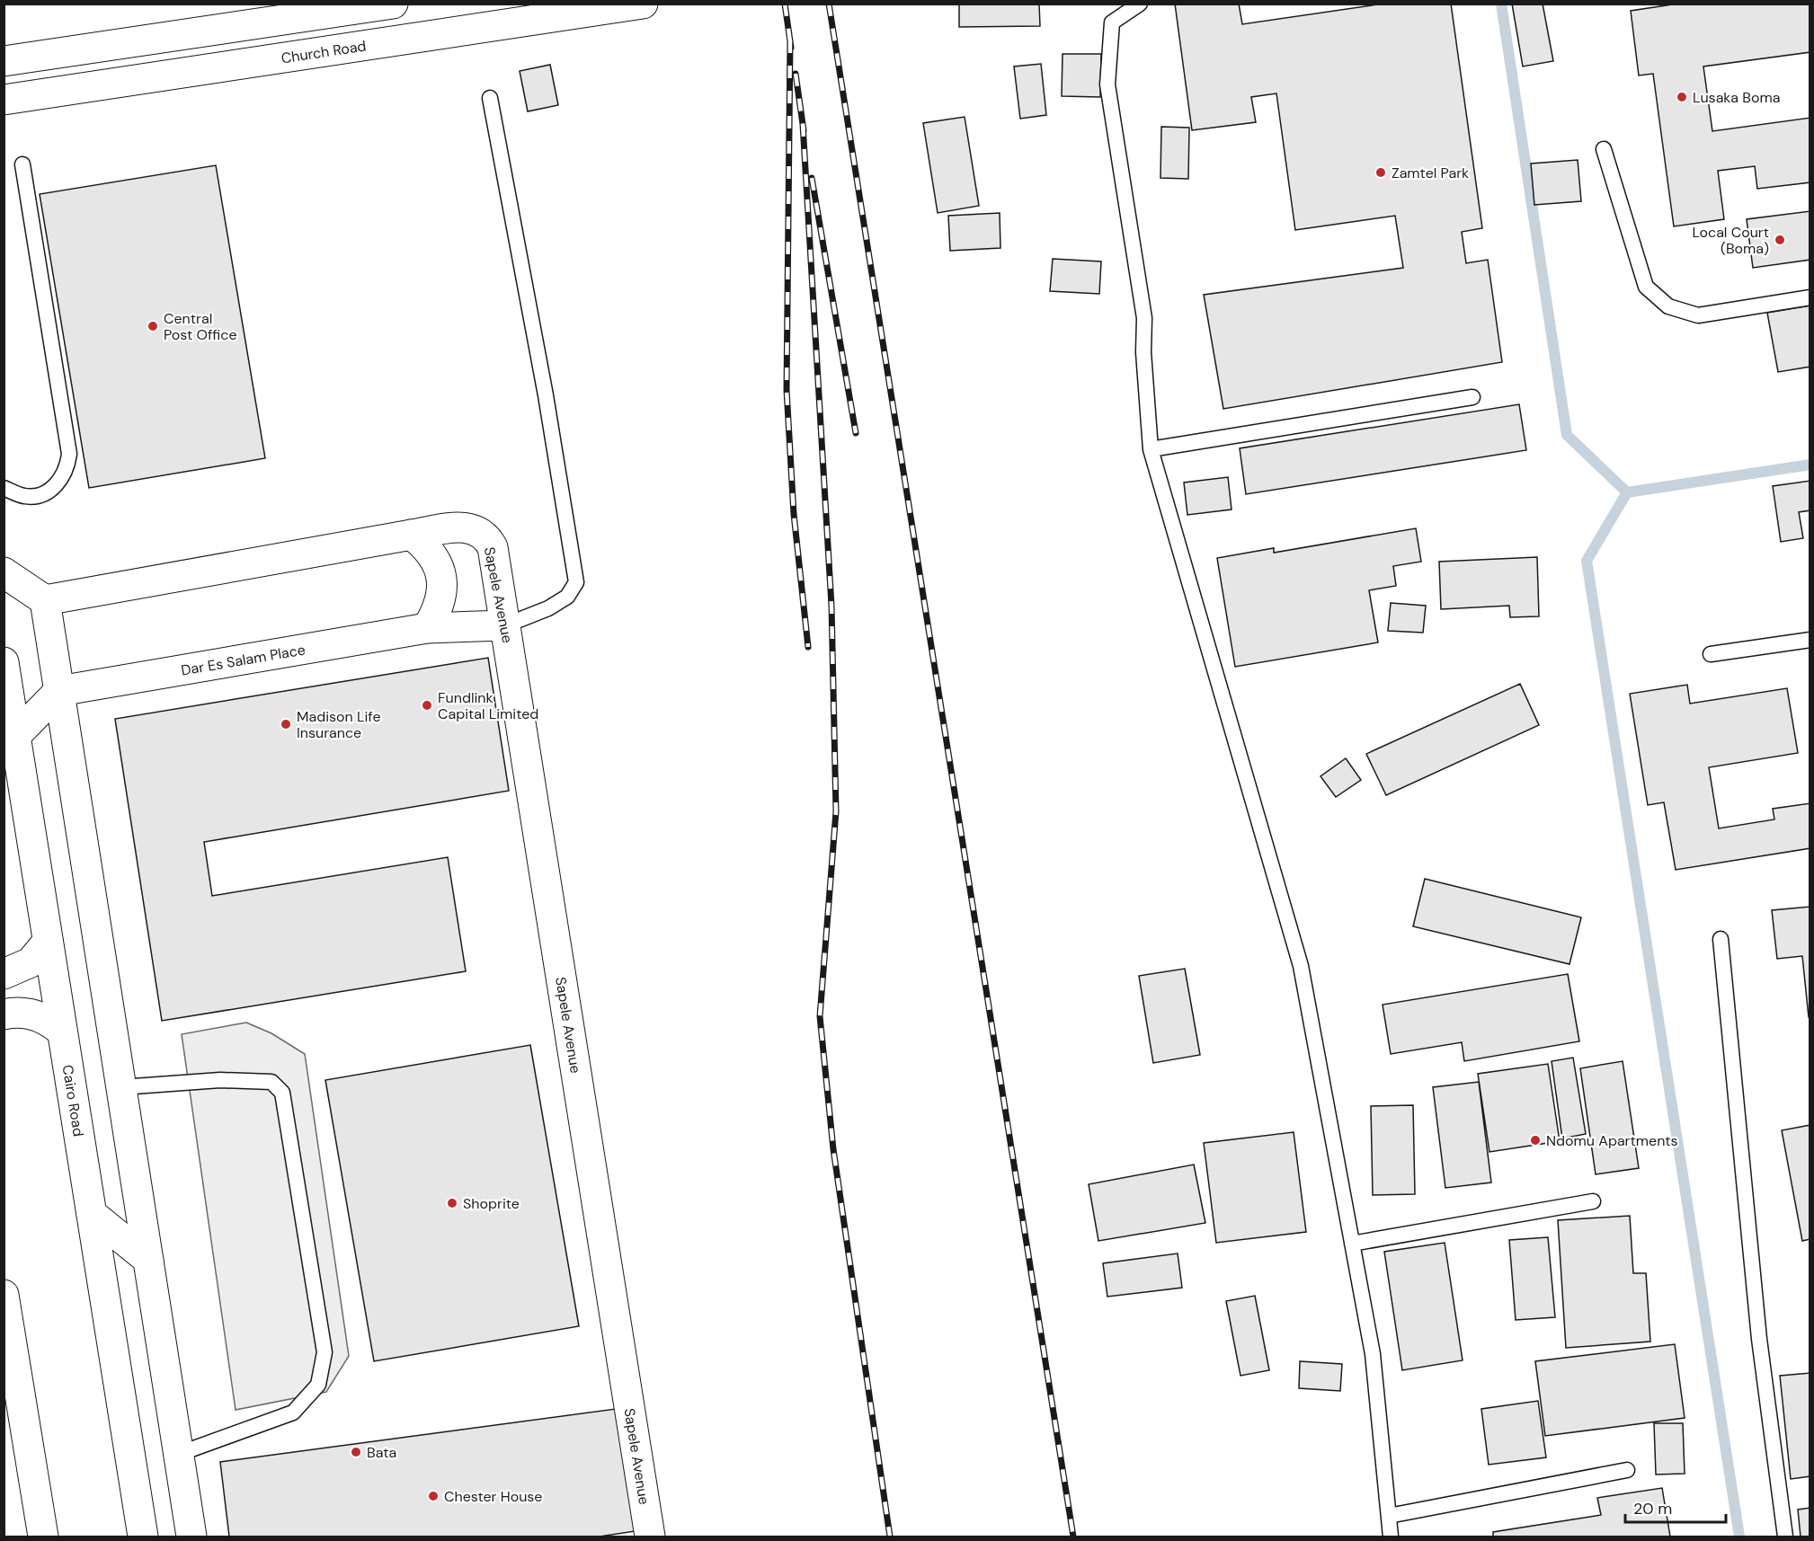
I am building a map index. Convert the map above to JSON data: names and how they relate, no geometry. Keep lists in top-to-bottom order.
{
  "streets": {
    "street": [
      "Church Road",
      "Sapele Avenue",
      "Dar Es Salam Place",
      "Cairo Road"
    ]
  },
  "crossings": [
    ["Sapele Avenue", "Dar Es Salam Place"]
  ],
  "places": [
    "Lusaka Boma",
    "Zamtel Park",
    "Local Court (Boma)",
    "Central Post Office",
    "Fundlink Capital Limited",
    "Madison Life Insurance",
    "Ndomu Apartments",
    "Shoprite",
    "Bata",
    "Chester House"
  ],
  "scale_bar": "20 m"
}
